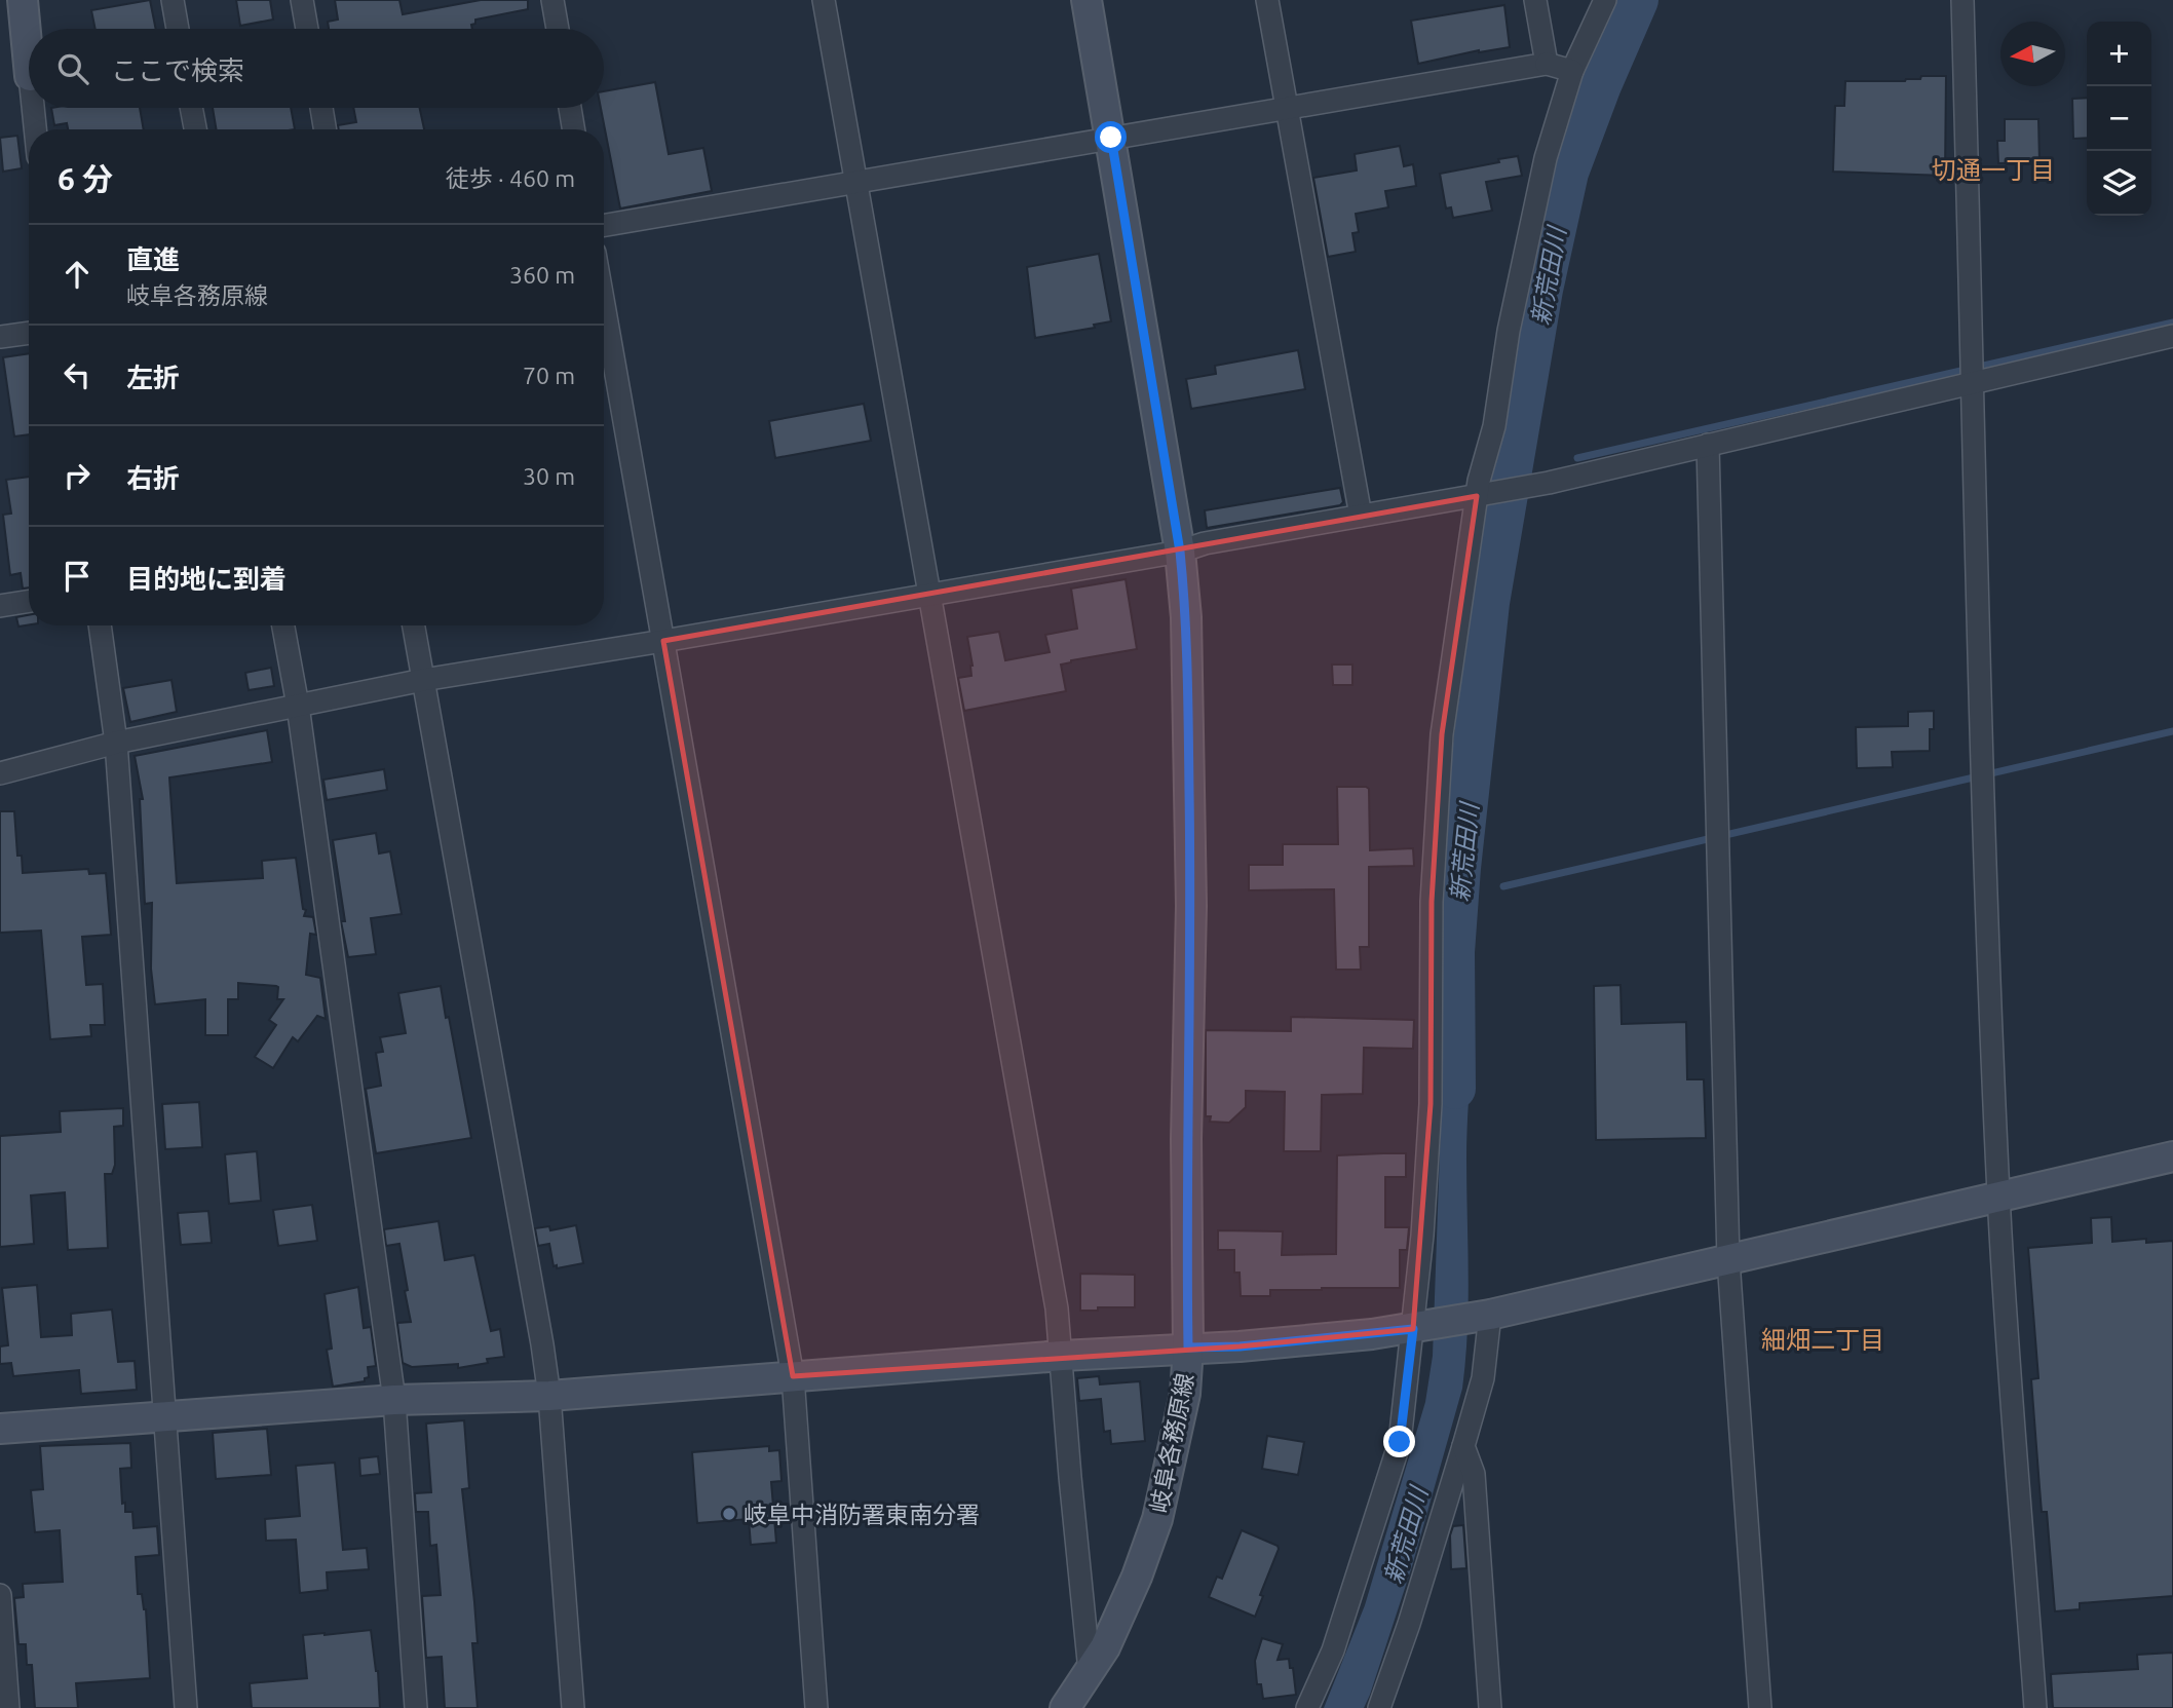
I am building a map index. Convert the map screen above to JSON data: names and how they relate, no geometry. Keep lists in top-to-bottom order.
{
  "streets": {
    "street": ["岐阜各務原線"]
  },
  "districts": ["切通一丁目", "細畑二丁目"],
  "water": ["新荒田川"],
  "places": ["岐阜中消防署東南分署"],
  "north": "left",
  "page": {
    "map_buttons": ["+", "−"],
    "search": "ここで検索",
    "heading": ["6 分", "徒歩 · 460 m"],
    "list": [
      ["直進", "岐阜各務原線", "360 m"],
      ["左折", "70 m"],
      ["右折", "30 m"],
      "目的地に到着"
    ]
  }
}
